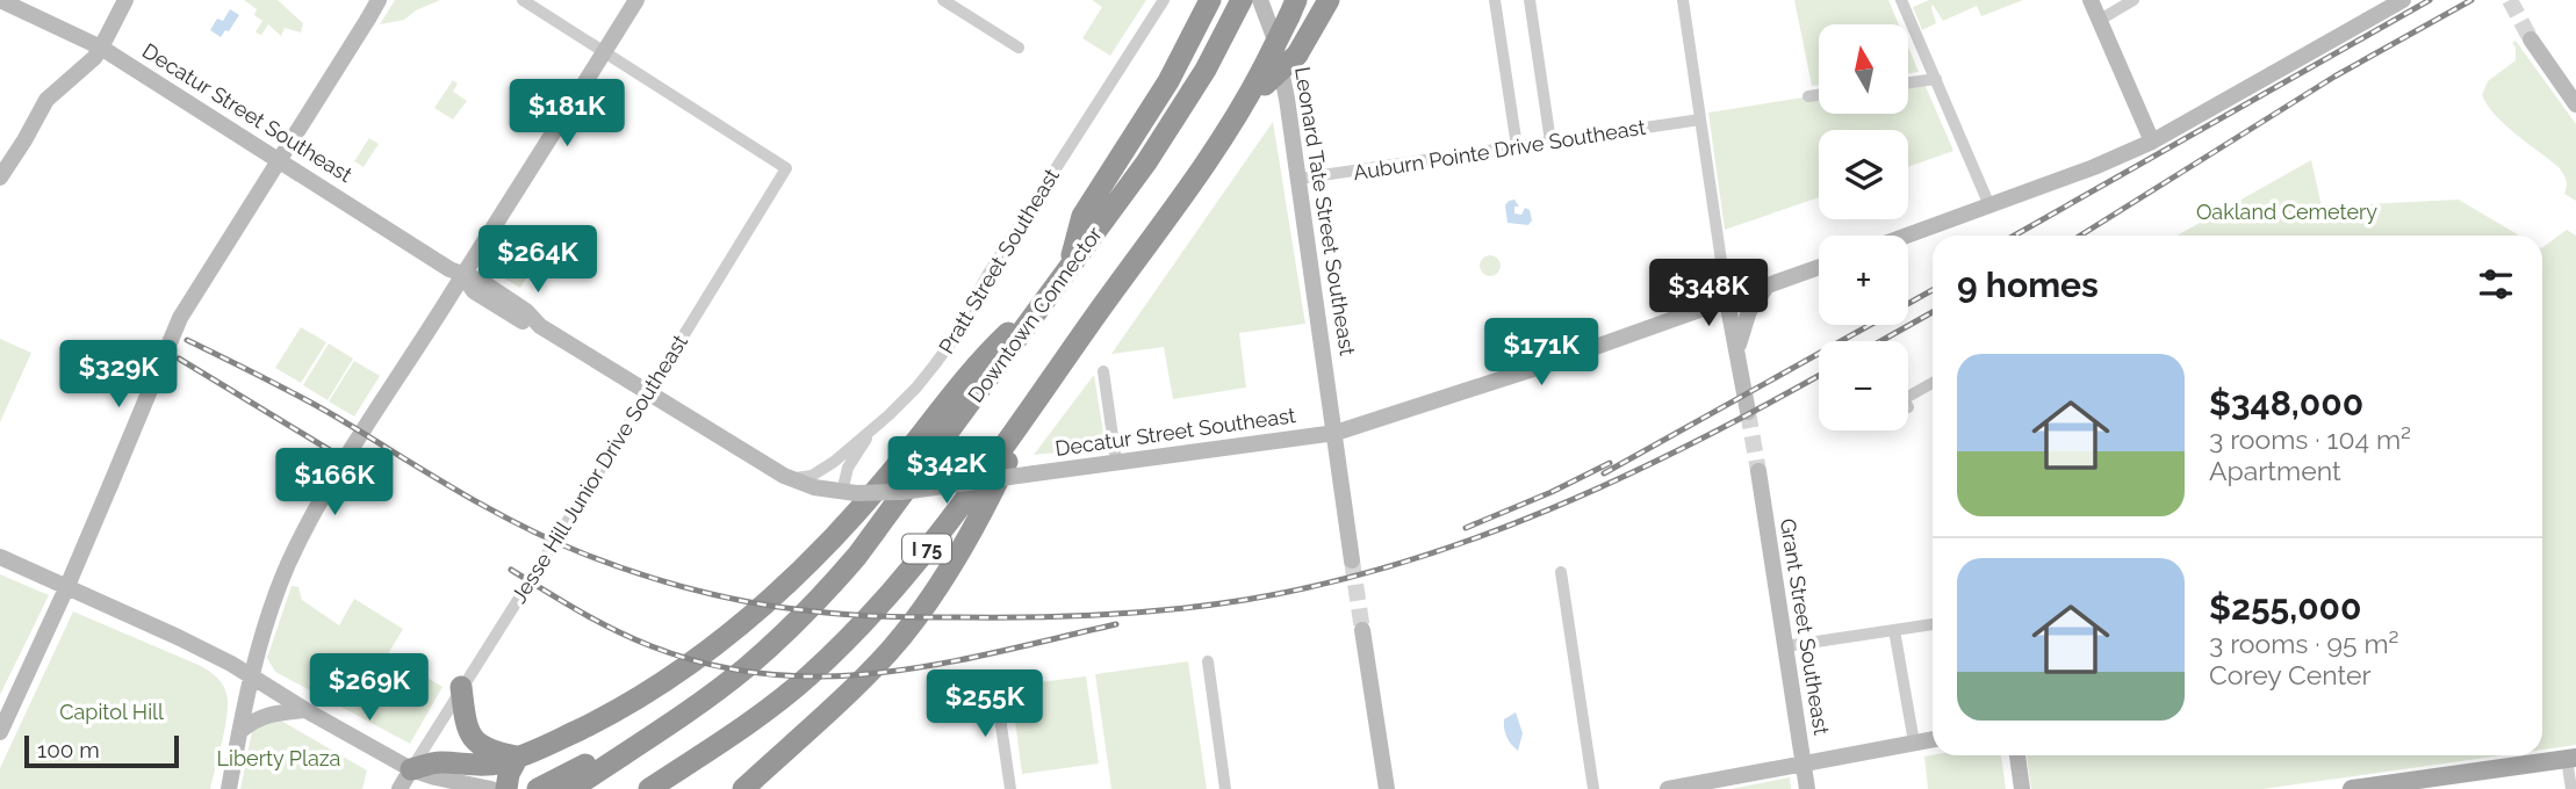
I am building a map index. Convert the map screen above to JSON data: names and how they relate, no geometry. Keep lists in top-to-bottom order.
{
  "streets": {
    "highway": ["Downtown Connector", "I 75"],
    "main road": ["Decatur Street Southeast", "Leonard Tate Street Southeast", "Grant Street Southeast"],
    "street": ["Auburn Pointe Drive Southeast", "Pratt Street Southeast", "Jesse Hill Junior Drive Southeast"]
  },
  "crossings": [
    ["Decatur Street Southeast", "Leonard Tate Street Southeast"],
    ["Decatur Street Southeast", "Pratt Street Southeast"],
    ["Decatur Street Southeast", "Jesse Hill Junior Drive Southeast"],
    ["Auburn Pointe Drive Southeast", "Leonard Tate Street Southeast"],
    ["Leonard Tate Street Southeast", "Downtown Connector"]
  ],
  "parks": ["Oakland Cemetery", "Capitol Hill", "Liberty Plaza"],
  "scale_bar": "100 m",
  "north": "top",
  "page": {
    "map_buttons": ["+", "−"],
    "price": [
      "$181K",
      "$264K",
      "$348K",
      "$171K",
      "$329K",
      "$342K",
      "$166K",
      "$269K",
      "$255K"
    ],
    "heading": "9 homes",
    "list": [
      {
        "name": "$348,000",
        "note": "3 rooms · 104 m² · Apartment"
      },
      {
        "name": "$255,000",
        "note": "3 rooms · 95 m² · Corey Center"
      }
    ],
    "scale": "100 m"
  }
}
